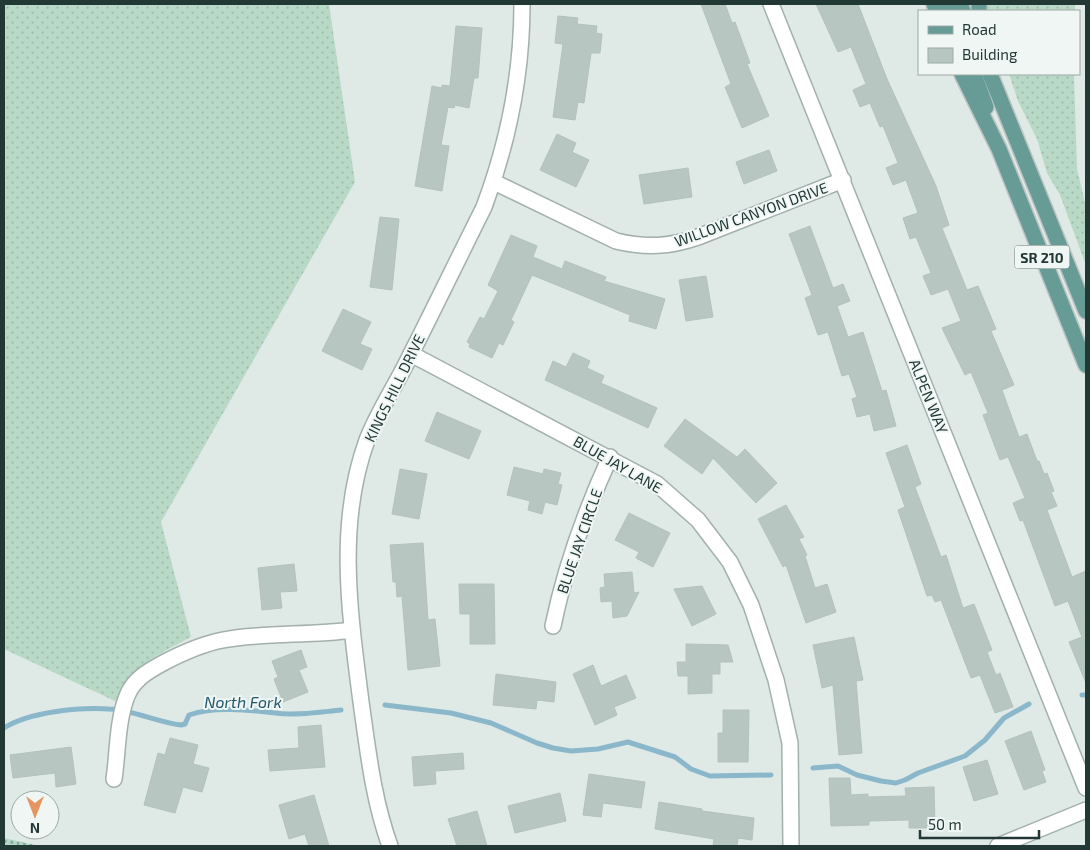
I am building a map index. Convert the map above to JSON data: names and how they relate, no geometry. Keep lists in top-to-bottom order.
{
  "streets": {
    "main road": ["SR 210"],
    "street": [
      "WILLOW CANYON DRIVE",
      "KINGS HILL DRIVE",
      "ALPEN WAY",
      "BLUE JAY LANE",
      "BLUE JAY CIRCLE"
    ]
  },
  "crossings": [
    ["WILLOW CANYON DRIVE", "KINGS HILL DRIVE"],
    ["WILLOW CANYON DRIVE", "ALPEN WAY"],
    ["KINGS HILL DRIVE", "BLUE JAY LANE"],
    ["BLUE JAY LANE", "BLUE JAY CIRCLE"]
  ],
  "water": ["North Fork"],
  "legend": ["Road", "Building"],
  "scale_bar": "50 m",
  "north": "bottom"
}
